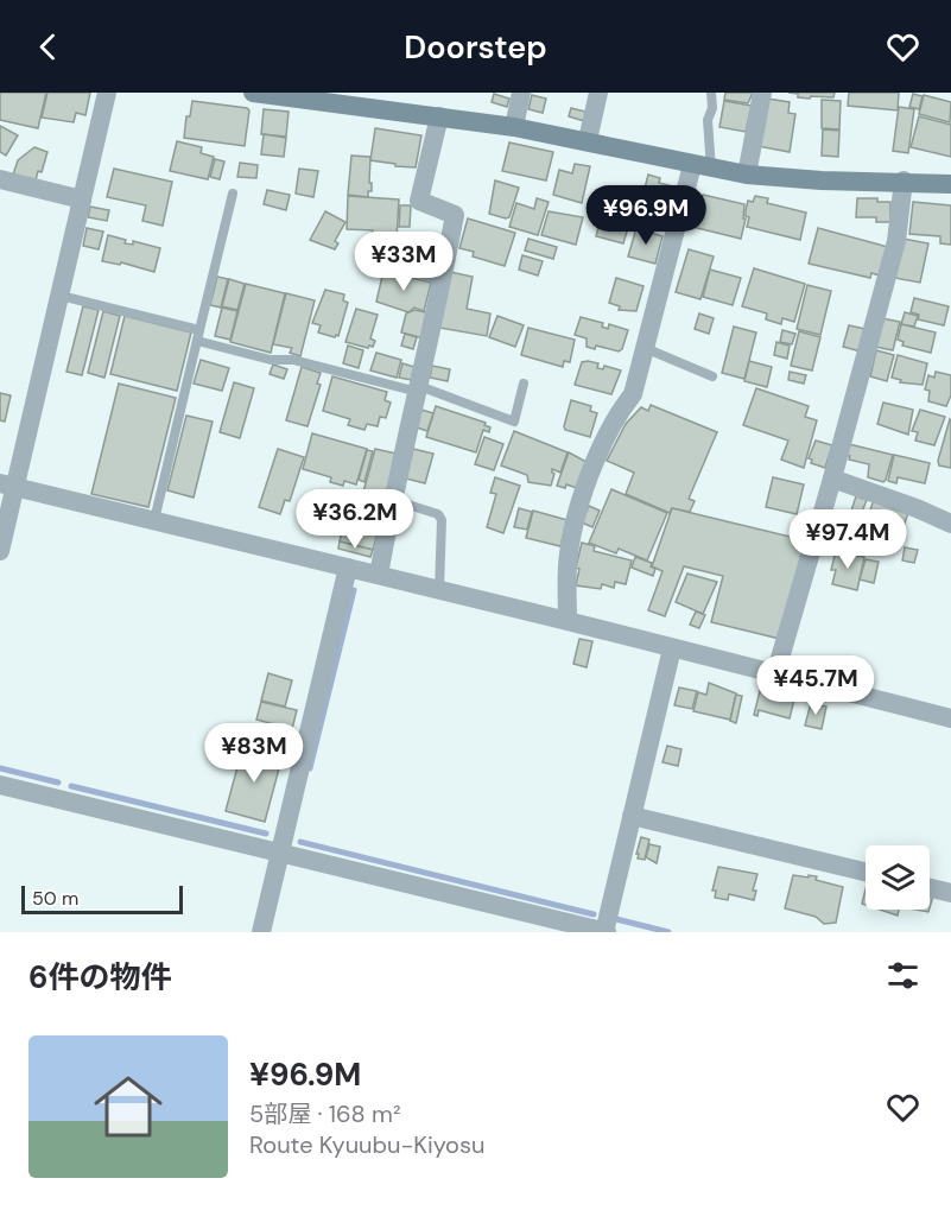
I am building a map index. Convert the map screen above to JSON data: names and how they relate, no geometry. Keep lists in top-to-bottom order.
{
  "scale_bar": "50 m",
  "page": {
    "header": "Doorstep",
    "price": [
      "¥96.9M",
      "¥33M",
      "¥36.2M",
      "¥97.4M",
      "¥45.7M",
      "¥83M"
    ],
    "scale": "50 m",
    "heading": "6件の物件",
    "list": [
      {
        "name": "¥96.9M",
        "note": "5部屋 · 168 m² · Route Kyuubu-Kiyosu"
      }
    ]
  }
}
